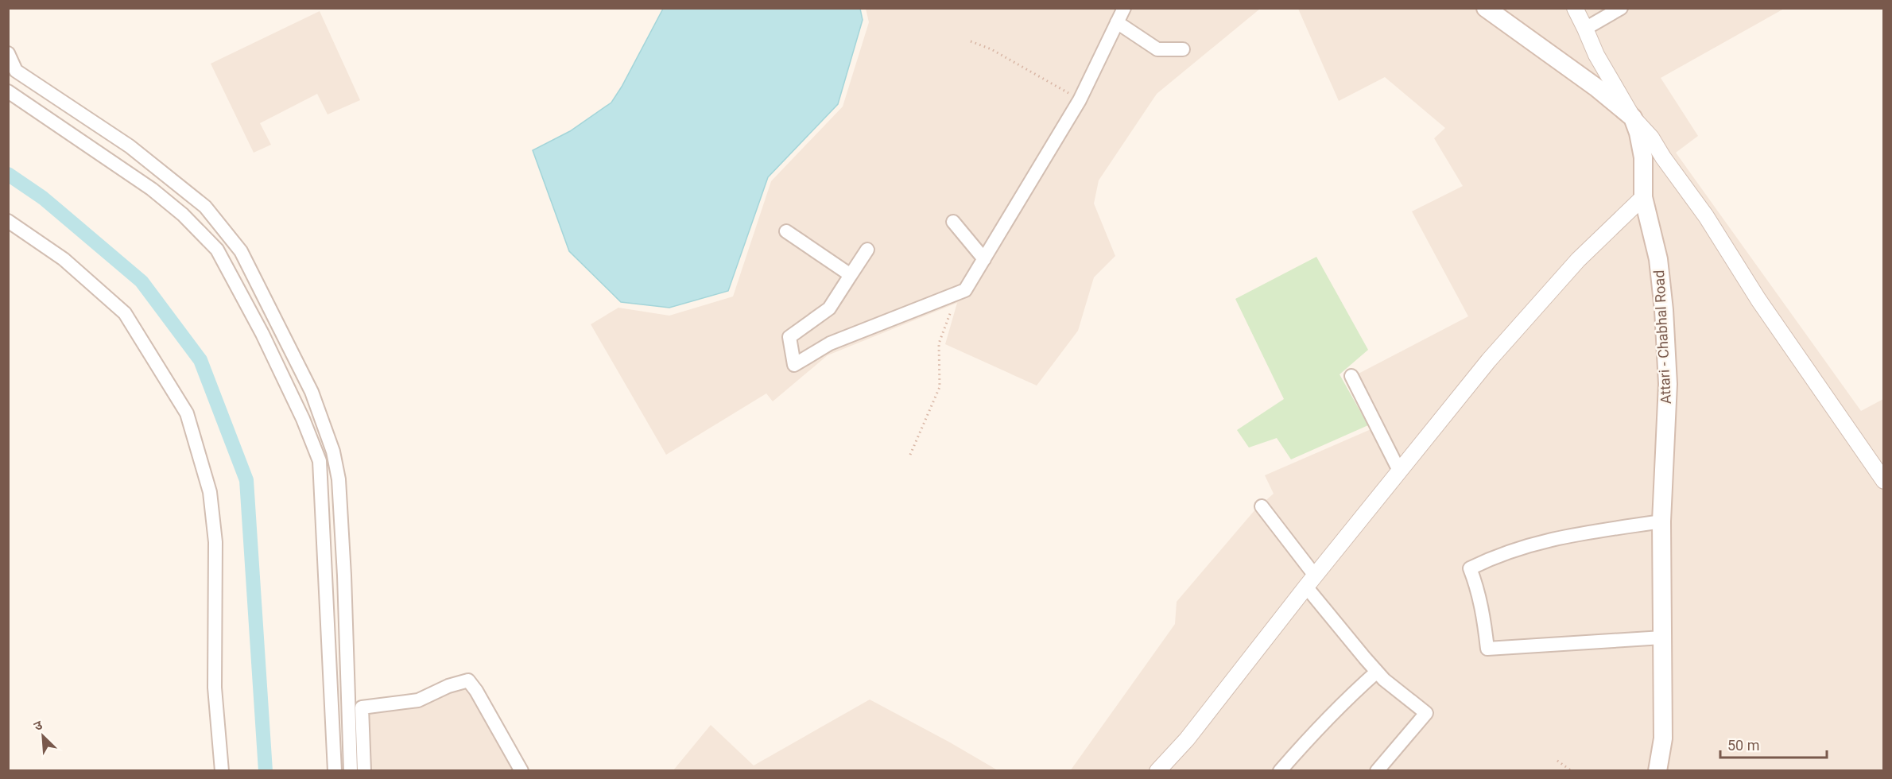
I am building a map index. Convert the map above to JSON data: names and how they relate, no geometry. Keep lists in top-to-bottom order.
{
  "streets": {
    "main road": ["Attari - Chabhal Road"]
  },
  "scale_bar": "50 m",
  "north": "top left"
}
